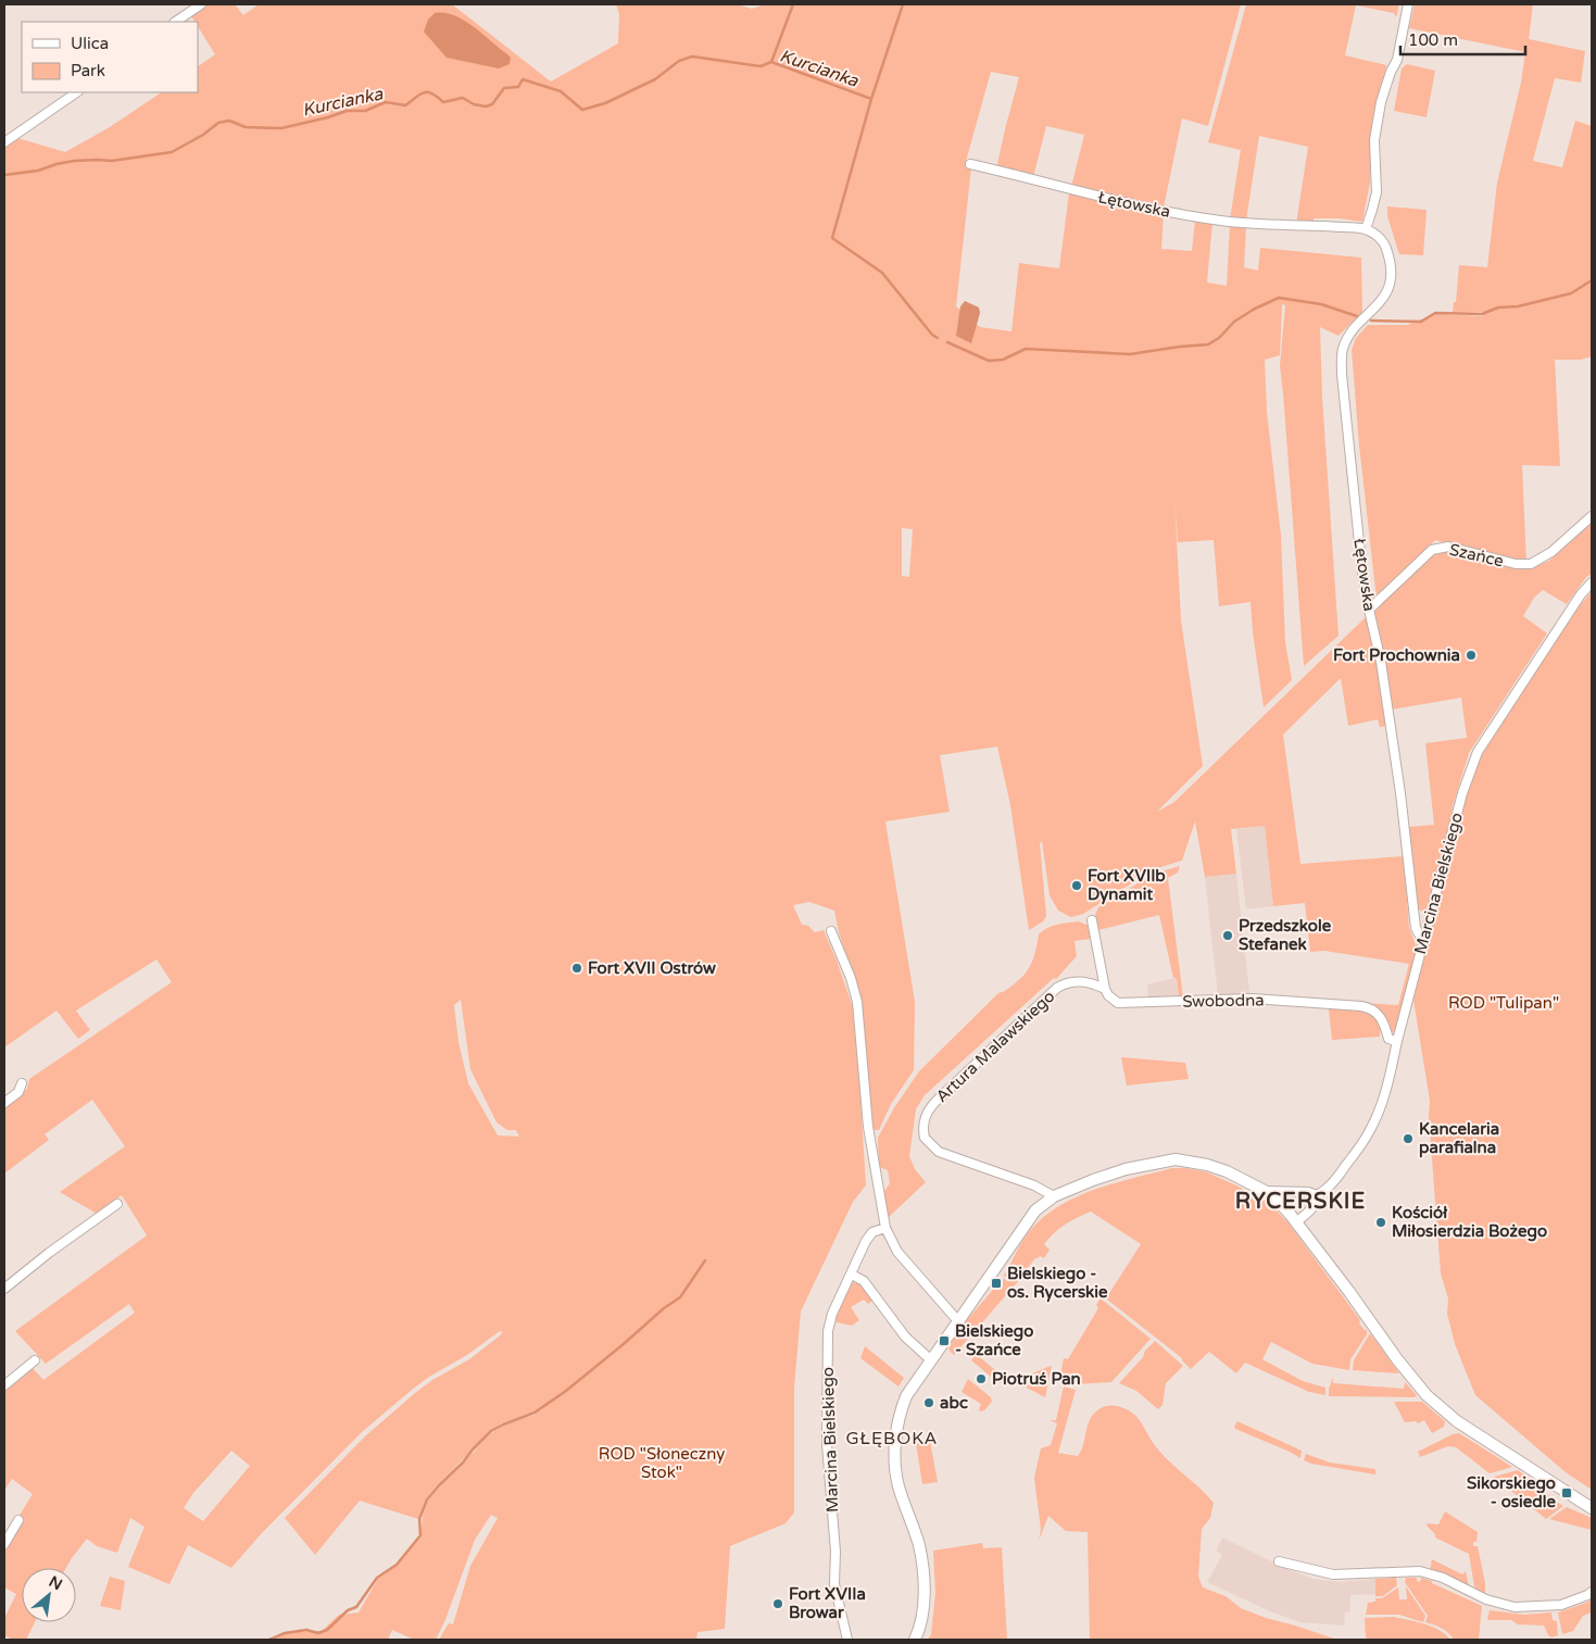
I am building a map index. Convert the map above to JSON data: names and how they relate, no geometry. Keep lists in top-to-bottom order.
{
  "streets": {
    "street": [
      "Łętowska",
      "Szańce",
      "Marcina Bielskiego",
      "Swobodna",
      "Artura Malawskiego"
    ]
  },
  "crossings": [
    ["Łętowska", "Szańce"],
    ["Łętowska", "Marcina Bielskiego"],
    ["Marcina Bielskiego", "Swobodna"],
    ["Swobodna", "Artura Malawskiego"]
  ],
  "districts": ["RYCERSKIE", "GŁĘBOKA"],
  "water": ["Kurcianka"],
  "parks": ["ROD \"Tulipan\"", "ROD \"Słoneczny Stok\""],
  "places": {
    "other": [
      "Fort Prochownia",
      "Fort XVIIb Dynamit",
      "Przedszkole Stefanek",
      "Fort XVII Ostrów",
      "Kancelaria parafialna",
      "Kościół Miłosierdzia Bożego",
      "Piotruś Pan",
      "abc",
      "Fort XVIIa Browar"
    ],
    "transit": ["Bielskiego - os. Rycerskie", "Bielskiego - Szańce", "Sikorskiego - osiedle"]
  },
  "legend": ["Ulica", "Park"],
  "scale_bar": "100 m",
  "north": "top right"
}
